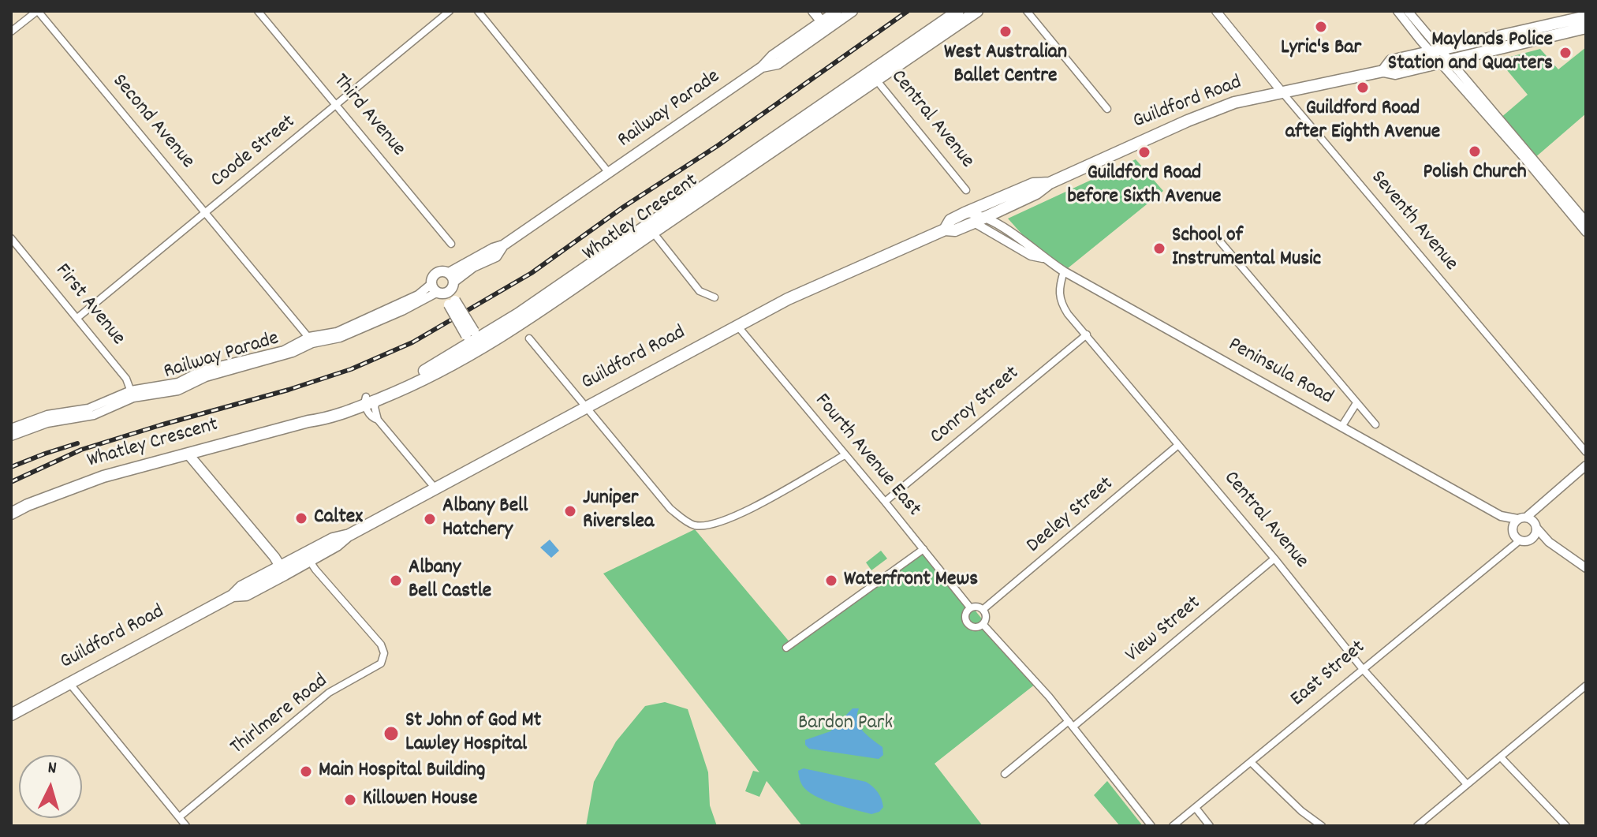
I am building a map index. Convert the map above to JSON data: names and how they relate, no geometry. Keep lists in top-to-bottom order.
{
  "streets": {
    "main road": ["Guildford Road", "Railway Parade", "Whatley Crescent"],
    "street": [
      "Third Avenue",
      "Central Avenue",
      "Second Avenue",
      "Coode Street",
      "Seventh Avenue",
      "First Avenue",
      "Peninsula Road",
      "Conroy Street",
      "Fourth Avenue East",
      "Deeley Street",
      "View Street",
      "East Street",
      "Thirlmere Road"
    ]
  },
  "crossings": [
    ["Guildford Road", "Seventh Avenue"],
    ["Guildford Road", "Peninsula Road"],
    ["Guildford Road", "Fourth Avenue East"],
    ["Guildford Road", "Thirlmere Road"],
    ["Railway Parade", "Second Avenue"],
    ["Railway Parade", "First Avenue"],
    ["Third Avenue", "Coode Street"],
    ["Central Avenue", "Whatley Crescent"],
    ["Central Avenue", "Peninsula Road"],
    ["Central Avenue", "Conroy Street"],
    ["Central Avenue", "Deeley Street"],
    ["Central Avenue", "View Street"],
    ["Central Avenue", "East Street"],
    ["Second Avenue", "Coode Street"],
    ["Coode Street", "First Avenue"],
    ["Peninsula Road", "East Street"],
    ["Conroy Street", "Fourth Avenue East"],
    ["Fourth Avenue East", "Deeley Street"]
  ],
  "parks": ["Bardon Park"],
  "places": [
    "Lyric's Bar",
    "West Australian Ballet Centre",
    "Maylands Police Station and Quarters",
    "Guildford Road after Eighth Avenue",
    "Polish Church",
    "Guildford Road before Sixth Avenue",
    "School of Instrumental Music",
    "Juniper Riverslea",
    "Caltex",
    "Albany Bell Hatchery",
    "Albany Bell Castle",
    "Waterfront Mews",
    "St John of God Mt Lawley Hospital",
    "Main Hospital Building",
    "Killowen House"
  ],
  "north": "top"
}
